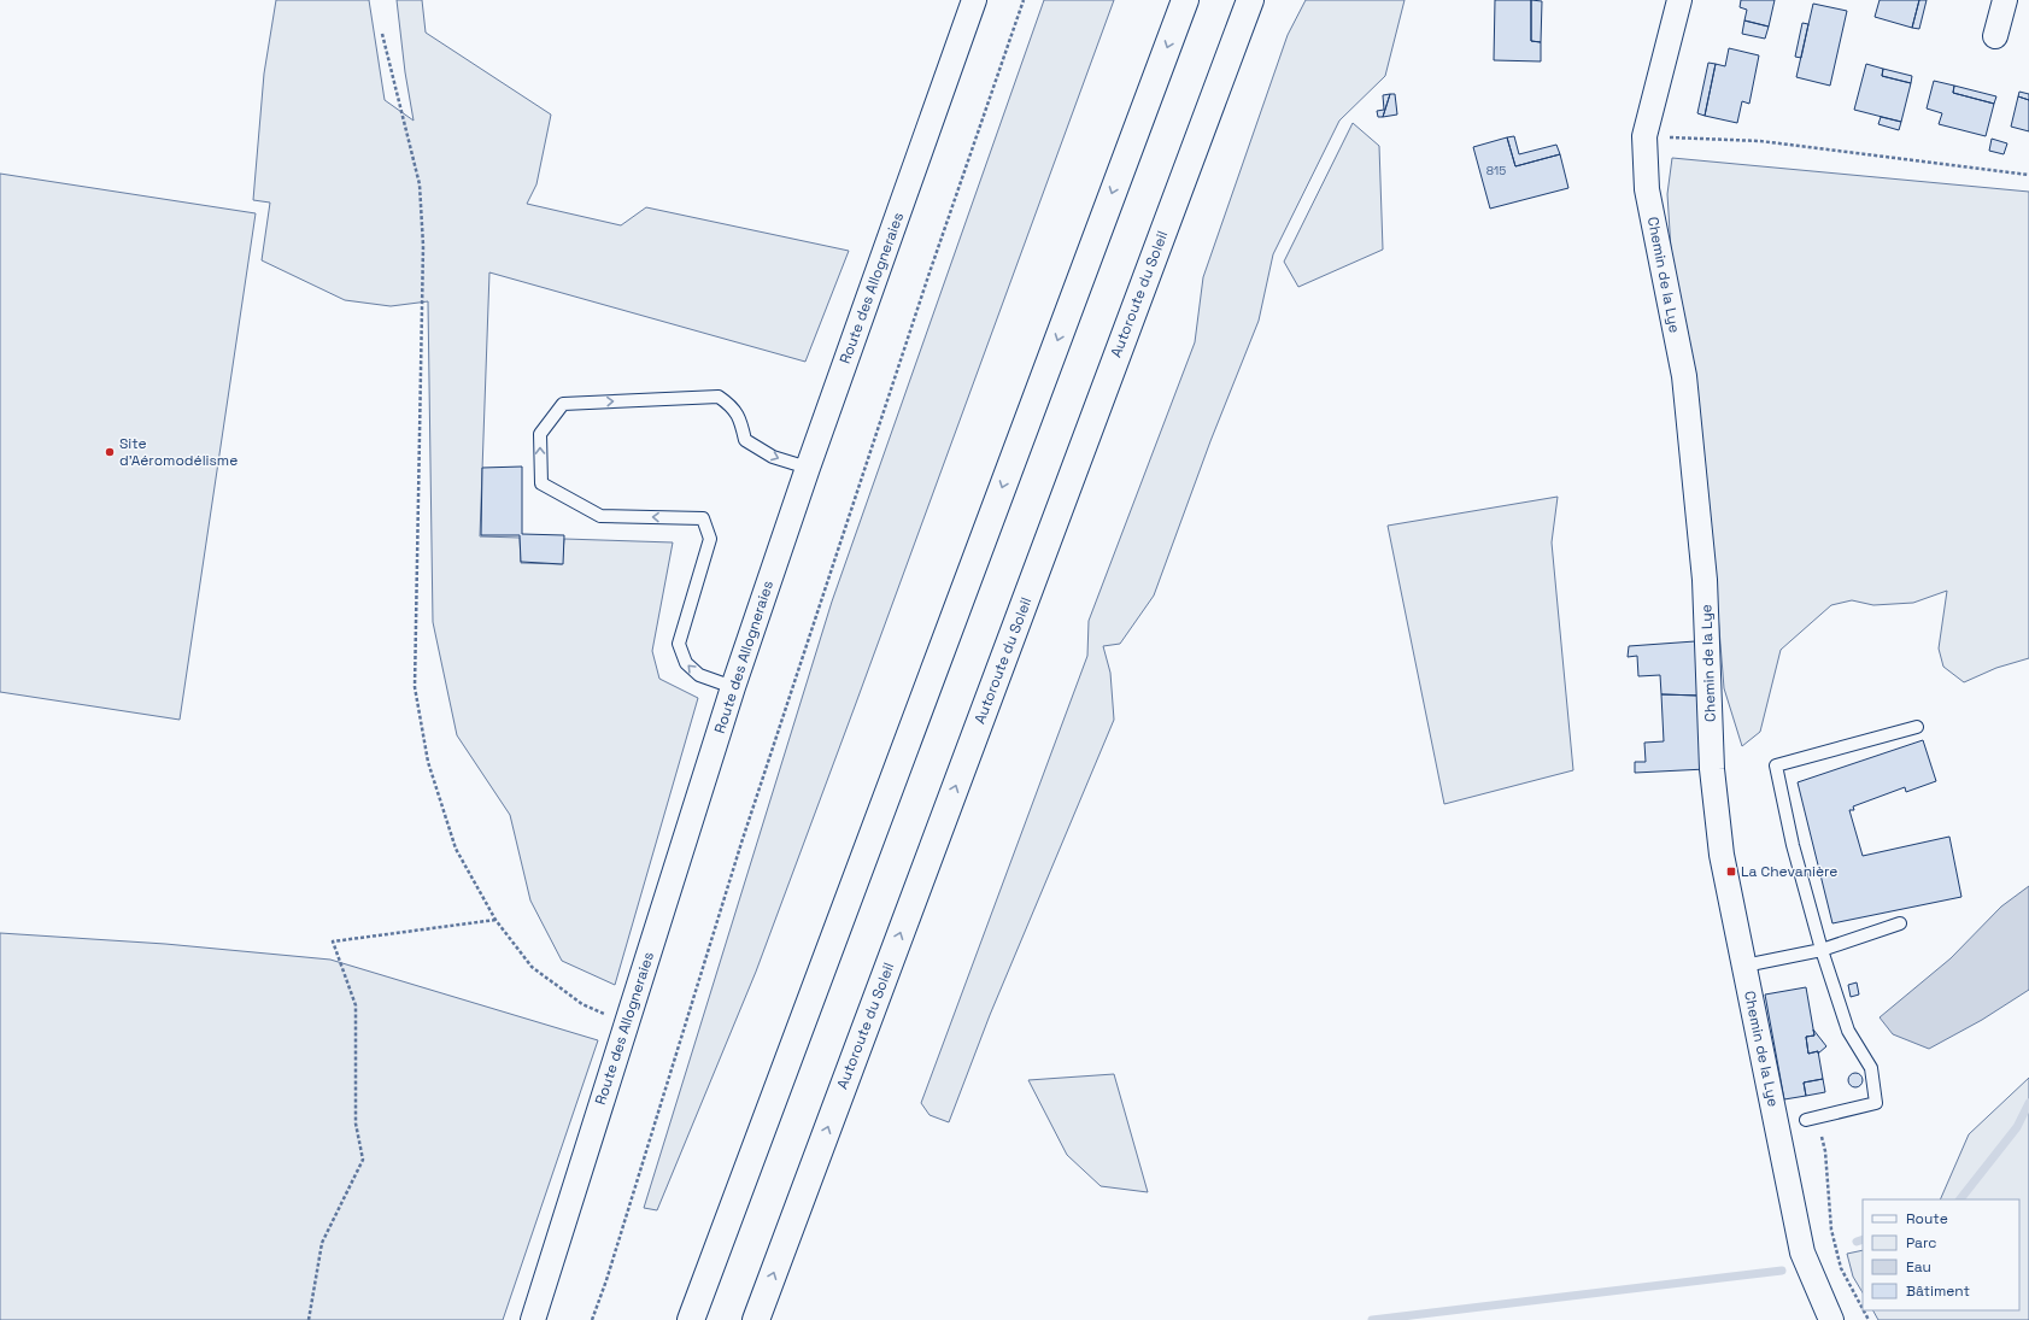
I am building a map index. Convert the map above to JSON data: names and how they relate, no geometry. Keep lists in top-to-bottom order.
{
  "streets": {
    "highway": ["Autoroute du Soleil"],
    "street": ["Chemin de la Lye", "Route des Allogneraies"]
  },
  "places": {
    "other": ["Site d'Aéromodélisme"],
    "transit": ["La Chevanière"]
  },
  "house_numbers": ["815"],
  "legend": [
    "Route",
    "Parc",
    "Eau",
    "Bâtiment"
  ]
}
